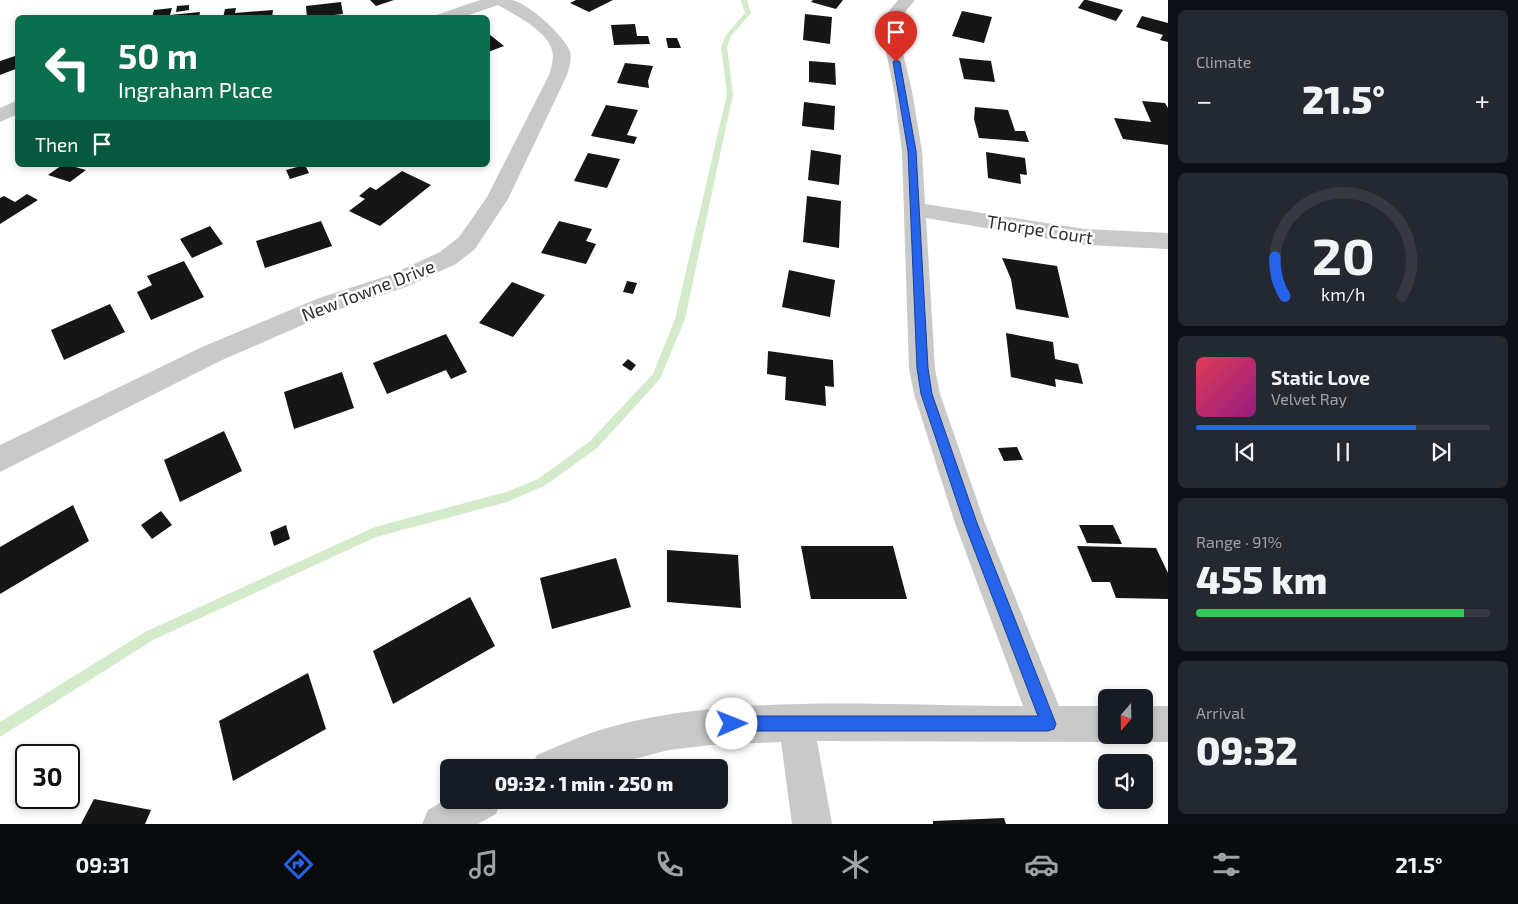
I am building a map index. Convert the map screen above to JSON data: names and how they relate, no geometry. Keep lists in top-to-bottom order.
{
  "streets": {
    "street": ["Thorpe Court", "New Towne Drive"]
  },
  "north": "bottom",
  "page": {
    "tile": [
      "Climate",
      ["Range · 91%", "455 km"],
      ["Arrival", "09:32"]
    ],
    "turn": ["50 m", "Ingraham Place"],
    "heat": ["−", "21.5°", "+"],
    "then": "Then",
    "song": ["Static Love", "Velvet Ray"],
    "limit": "30",
    "trip": "09:32 · 1 min · 250 m",
    "tabs": ["09:31", "21.5°"],
    "gauge": ["20", "km/h"]
  }
}
